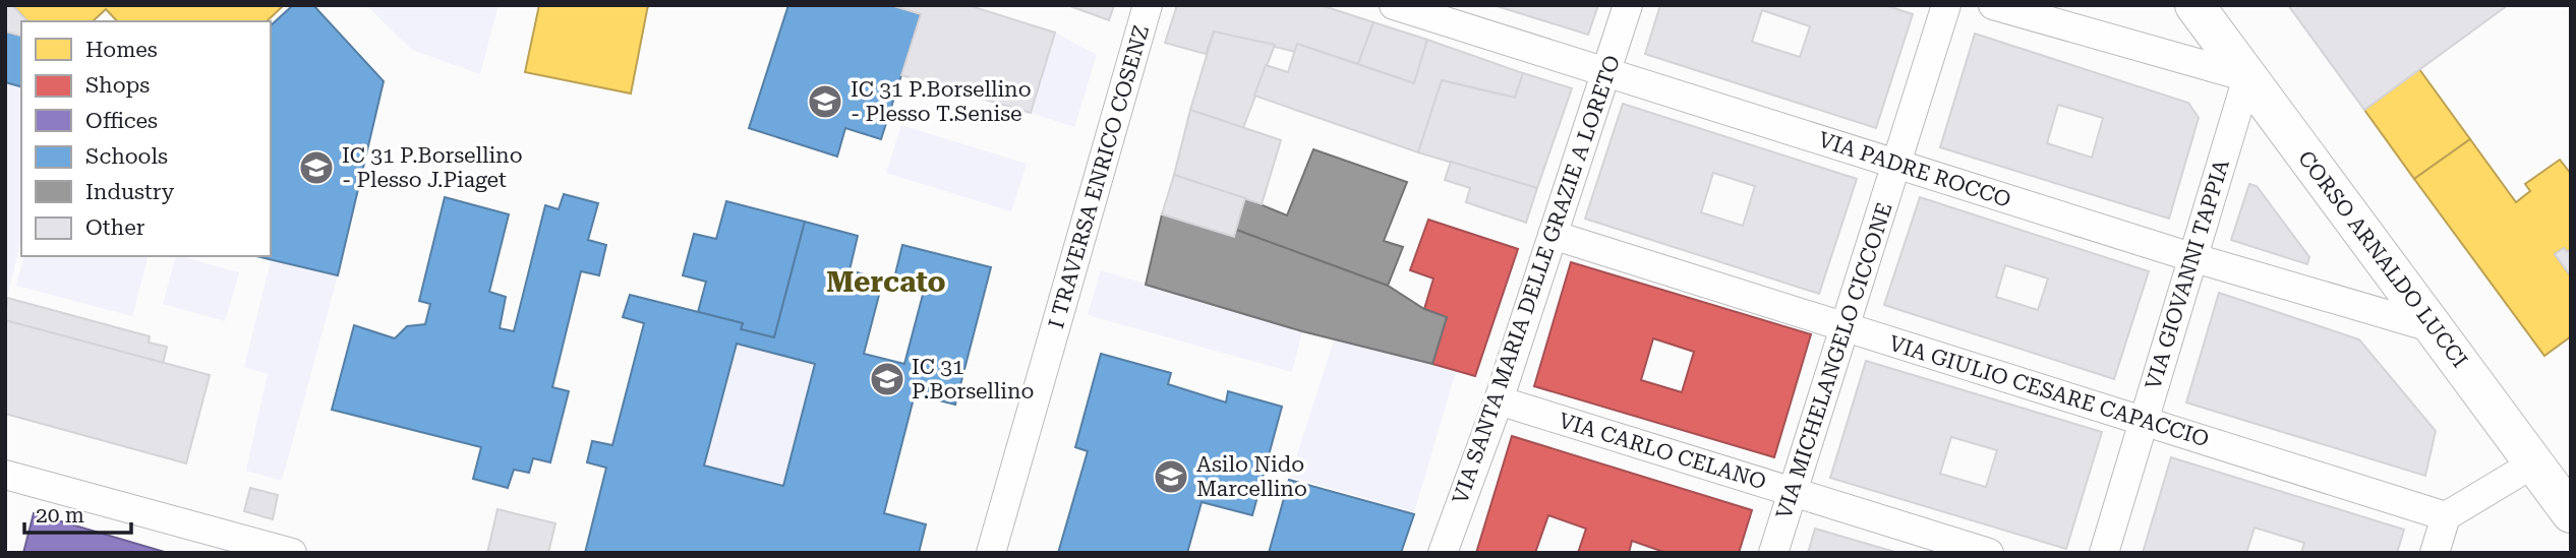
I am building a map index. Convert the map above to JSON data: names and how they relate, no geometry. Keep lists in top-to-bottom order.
{
  "streets": {
    "main road": ["CORSO ARNALDO LUCCI"],
    "street": [
      "VIA PADRE ROCCO",
      "I TRAVERSA ENRICO COSENZ",
      "VIA GIOVANNI TAPPIA",
      "VIA SANTA MARIA DELLE GRAZIE A LORETO",
      "VIA MICHELANGELO CICCONE",
      "VIA GIULIO CESARE CAPACCIO",
      "VIA CARLO CELANO"
    ]
  },
  "crossings": [
    ["VIA PADRE ROCCO", "CORSO ARNALDO LUCCI"],
    ["VIA PADRE ROCCO", "VIA GIOVANNI TAPPIA"],
    ["VIA PADRE ROCCO", "VIA SANTA MARIA DELLE GRAZIE A LORETO"],
    ["VIA PADRE ROCCO", "VIA MICHELANGELO CICCONE"],
    ["CORSO ARNALDO LUCCI", "VIA GIOVANNI TAPPIA"],
    ["VIA GIOVANNI TAPPIA", "VIA GIULIO CESARE CAPACCIO"],
    ["VIA SANTA MARIA DELLE GRAZIE A LORETO", "VIA GIULIO CESARE CAPACCIO"],
    ["VIA SANTA MARIA DELLE GRAZIE A LORETO", "VIA CARLO CELANO"],
    ["VIA MICHELANGELO CICCONE", "VIA GIULIO CESARE CAPACCIO"],
    ["VIA MICHELANGELO CICCONE", "VIA CARLO CELANO"]
  ],
  "districts": ["Mercato"],
  "places": {
    "school or university": [
      "IC 31 P.Borsellino - Plesso T.Senise",
      "IC 31 P.Borsellino - Plesso J.Piaget",
      "IC 31 P.Borsellino",
      "Asilo Nido Marcellino"
    ]
  },
  "legend": [
    "Homes",
    "Shops",
    "Offices",
    "Schools",
    "Industry",
    "Other"
  ],
  "scale_bar": "20 m"
}
